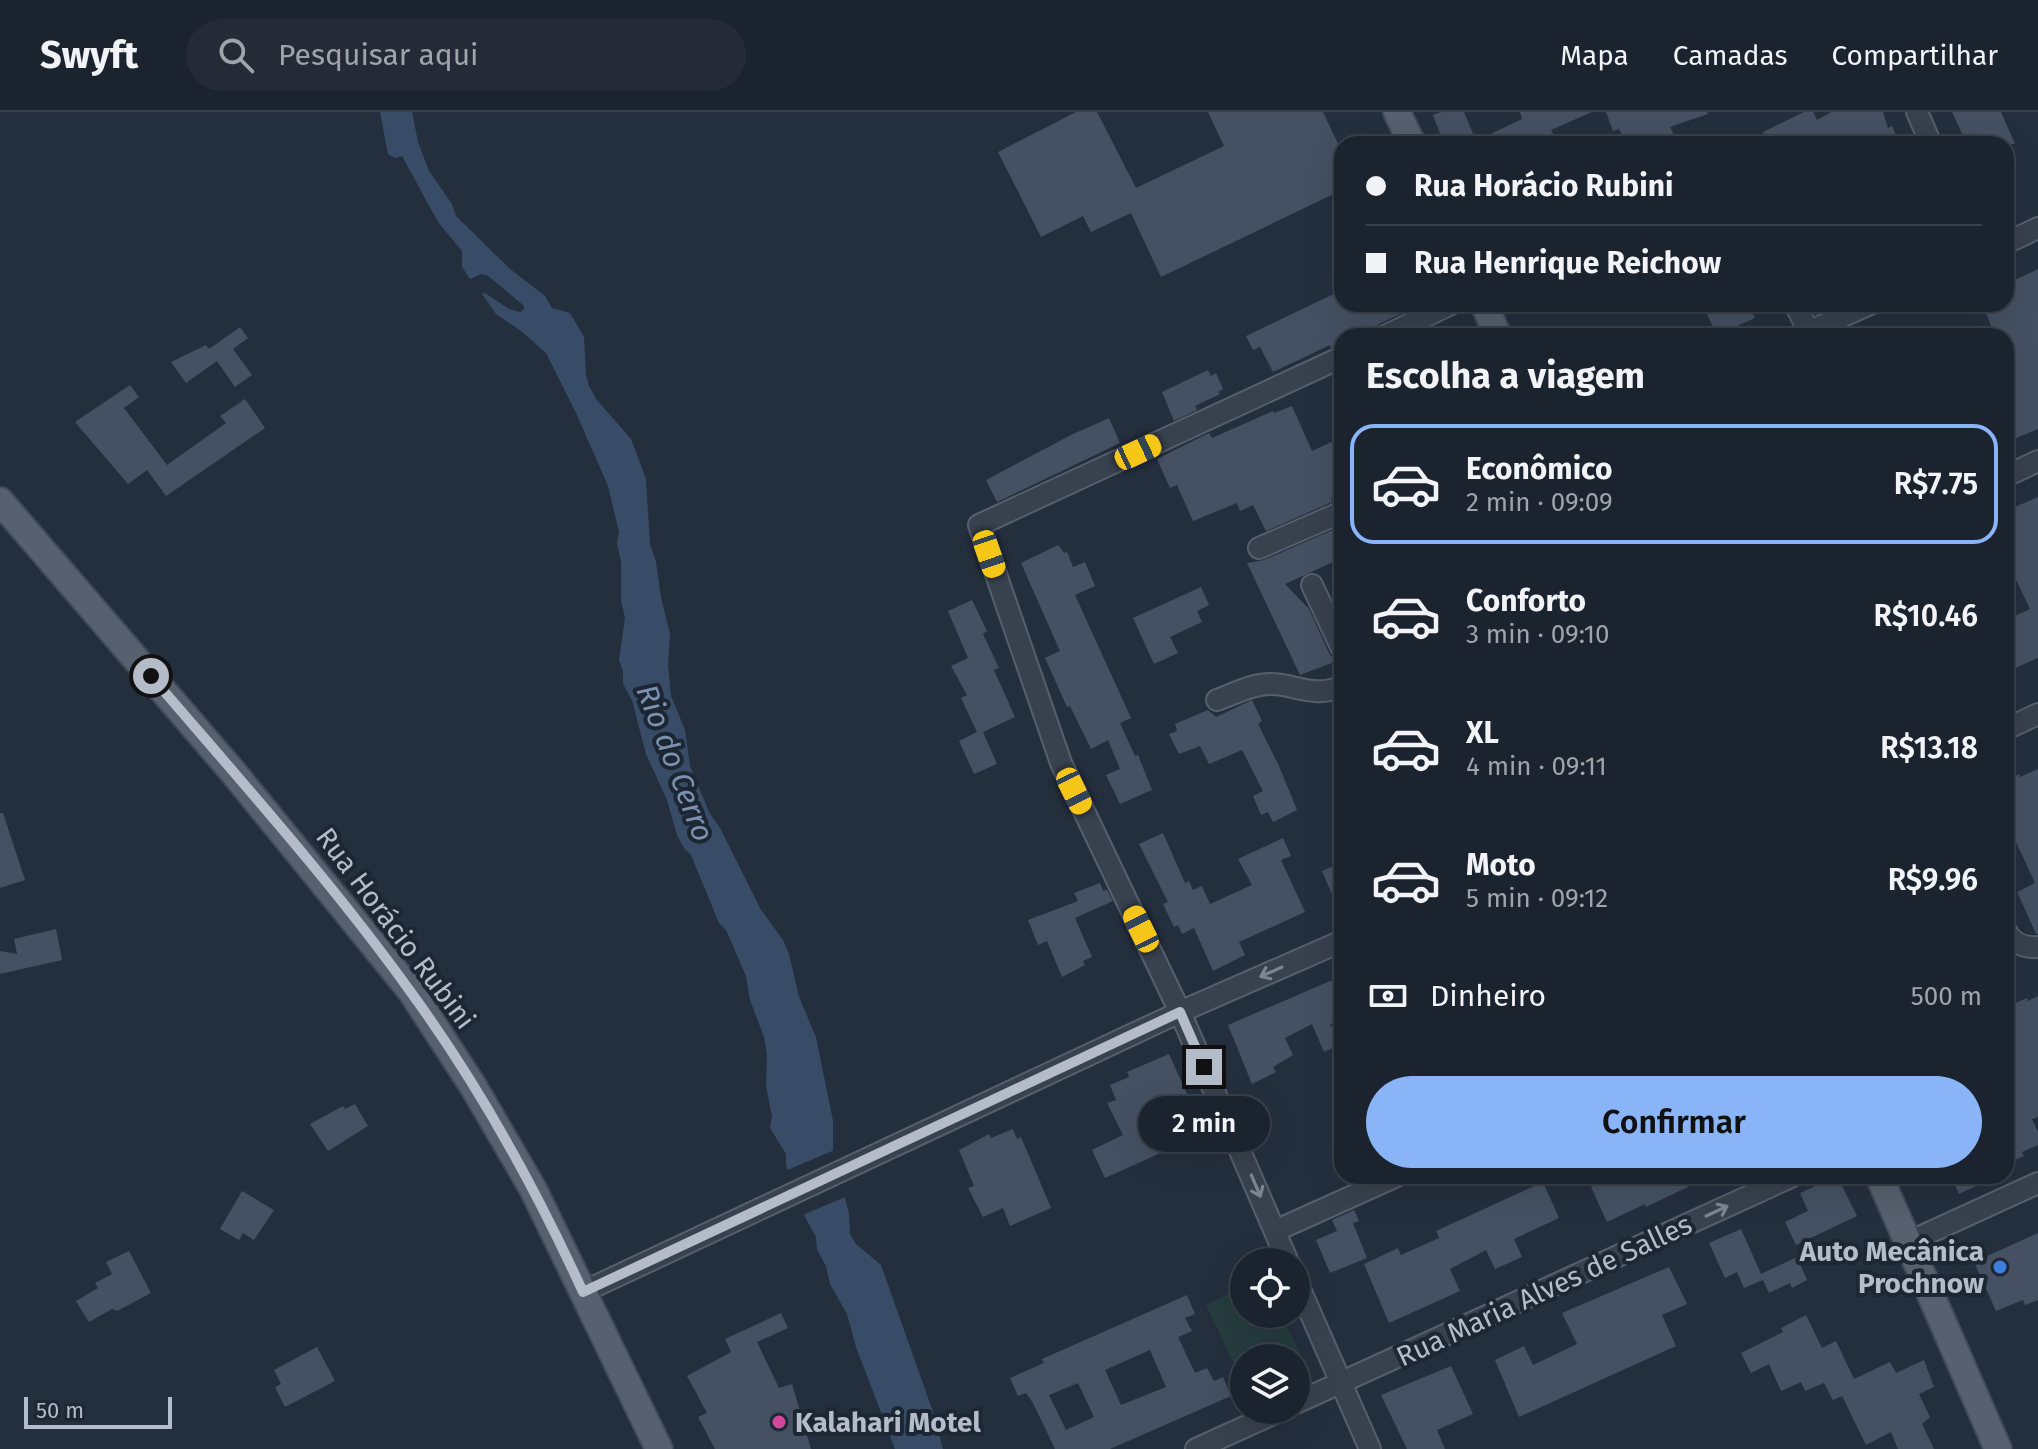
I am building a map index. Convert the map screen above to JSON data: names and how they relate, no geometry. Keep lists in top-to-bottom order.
{
  "streets": {
    "main road": ["Rua Horácio Rubini"],
    "street": ["Rua Maria Alves de Salles"]
  },
  "one_way": ["Rua Maria Alves de Salles"],
  "water": ["Rio do Cerro"],
  "places": ["Auto Mecânica Prochnow", "Kalahari Motel"],
  "scale_bar": "50 m",
  "page": {
    "header": "Swyft",
    "search": "Pesquisar aqui",
    "nav": ["Mapa", "Camadas", "Compartilhar"],
    "banner": ["Rua Horácio Rubini", "Rua Henrique Reichow"],
    "heading": "Escolha a viagem",
    "list": [
      {
        "name": "Econômico",
        "note": "2 min · 09:09",
        "value": "R$7.75"
      },
      {
        "name": "Conforto",
        "note": "3 min · 09:10",
        "value": "R$10.46"
      },
      {
        "name": "XL",
        "note": "4 min · 09:11",
        "value": "R$13.18"
      },
      {
        "name": "Moto",
        "note": "5 min · 09:12",
        "value": "R$9.96"
      }
    ],
    "pay": ["Dinheiro", "500 m"],
    "buttons": "Confirmar",
    "bubble": "2 min",
    "scale": "50 m"
  }
}
